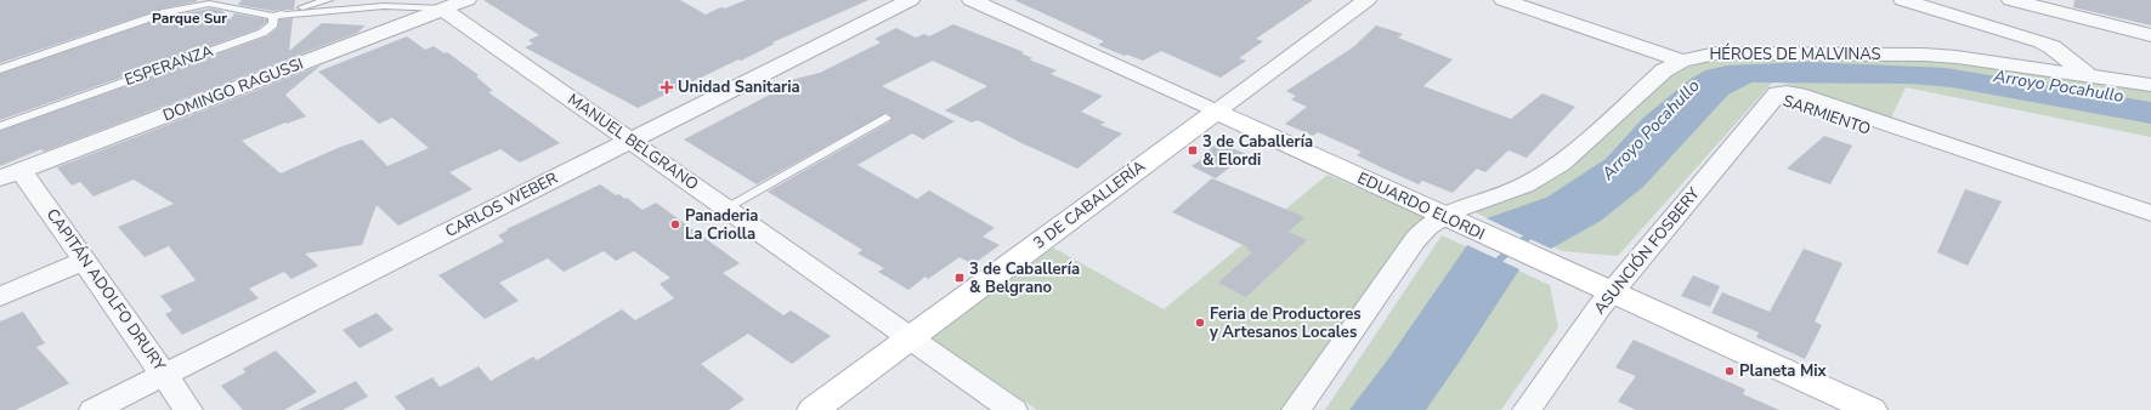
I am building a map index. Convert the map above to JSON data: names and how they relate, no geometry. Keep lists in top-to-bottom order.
{
  "streets": {
    "main road": ["3 DE CABALLERÍA", "EDUARDO ELORDI"],
    "street": [
      "HÉROES DE MALVINAS",
      "DOMINGO RAGUSSI",
      "SARMIENTO",
      "MANUEL BELGRANO",
      "CARLOS WEBER",
      "ASUNCIÓN FOSBERY",
      "CAPITÁN ADOLFO DRURY"
    ],
    "lane": ["ESPERANZA"]
  },
  "crossings": [
    ["HÉROES DE MALVINAS", "EDUARDO ELORDI"],
    ["DOMINGO RAGUSSI", "MANUEL BELGRANO"],
    ["DOMINGO RAGUSSI", "CAPITÁN ADOLFO DRURY"],
    ["SARMIENTO", "ASUNCIÓN FOSBERY"],
    ["MANUEL BELGRANO", "CARLOS WEBER"],
    ["MANUEL BELGRANO", "3 DE CABALLERÍA"],
    ["CARLOS WEBER", "CAPITÁN ADOLFO DRURY"],
    ["3 DE CABALLERÍA", "EDUARDO ELORDI"],
    ["EDUARDO ELORDI", "ASUNCIÓN FOSBERY"]
  ],
  "districts": ["Parque Sur"],
  "water": ["Arroyo Pocahullo"],
  "places": {
    "health": ["Unidad Sanitaria"],
    "transit": ["3 de Caballería & Elordi", "3 de Caballería & Belgrano"],
    "other": ["Panaderia La Criolla", "Feria de Productores y Artesanos Locales", "Planeta Mix"]
  }
}
